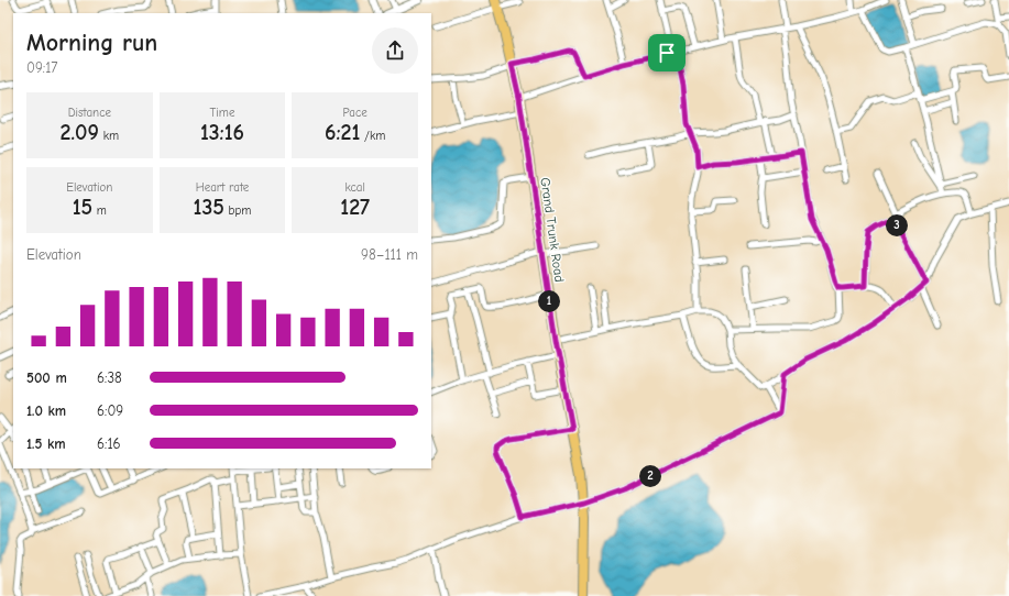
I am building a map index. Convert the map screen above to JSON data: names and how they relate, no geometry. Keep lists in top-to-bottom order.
{
  "streets": {
    "main road": ["Grand Trunk Road"]
  },
  "page": {
    "heading": ["Morning run", "09:17"],
    "stats": [
      ["Distance", "2.09 km"],
      ["Time", "13:16"],
      ["Pace", "6:21 /km"],
      ["Elevation", "15 m"],
      ["Heart rate", "135 bpm"],
      ["kcal", "127"]
    ],
    "pins": ["3", "1", "2"],
    "chart": ["Elevation", "98–111 m"],
    "list": [
      {
        "name": "500 m",
        "note": "6:38"
      },
      {
        "name": "1.0 km",
        "note": "6:09"
      },
      {
        "name": "1.5 km",
        "note": "6:16"
      }
    ]
  }
}
